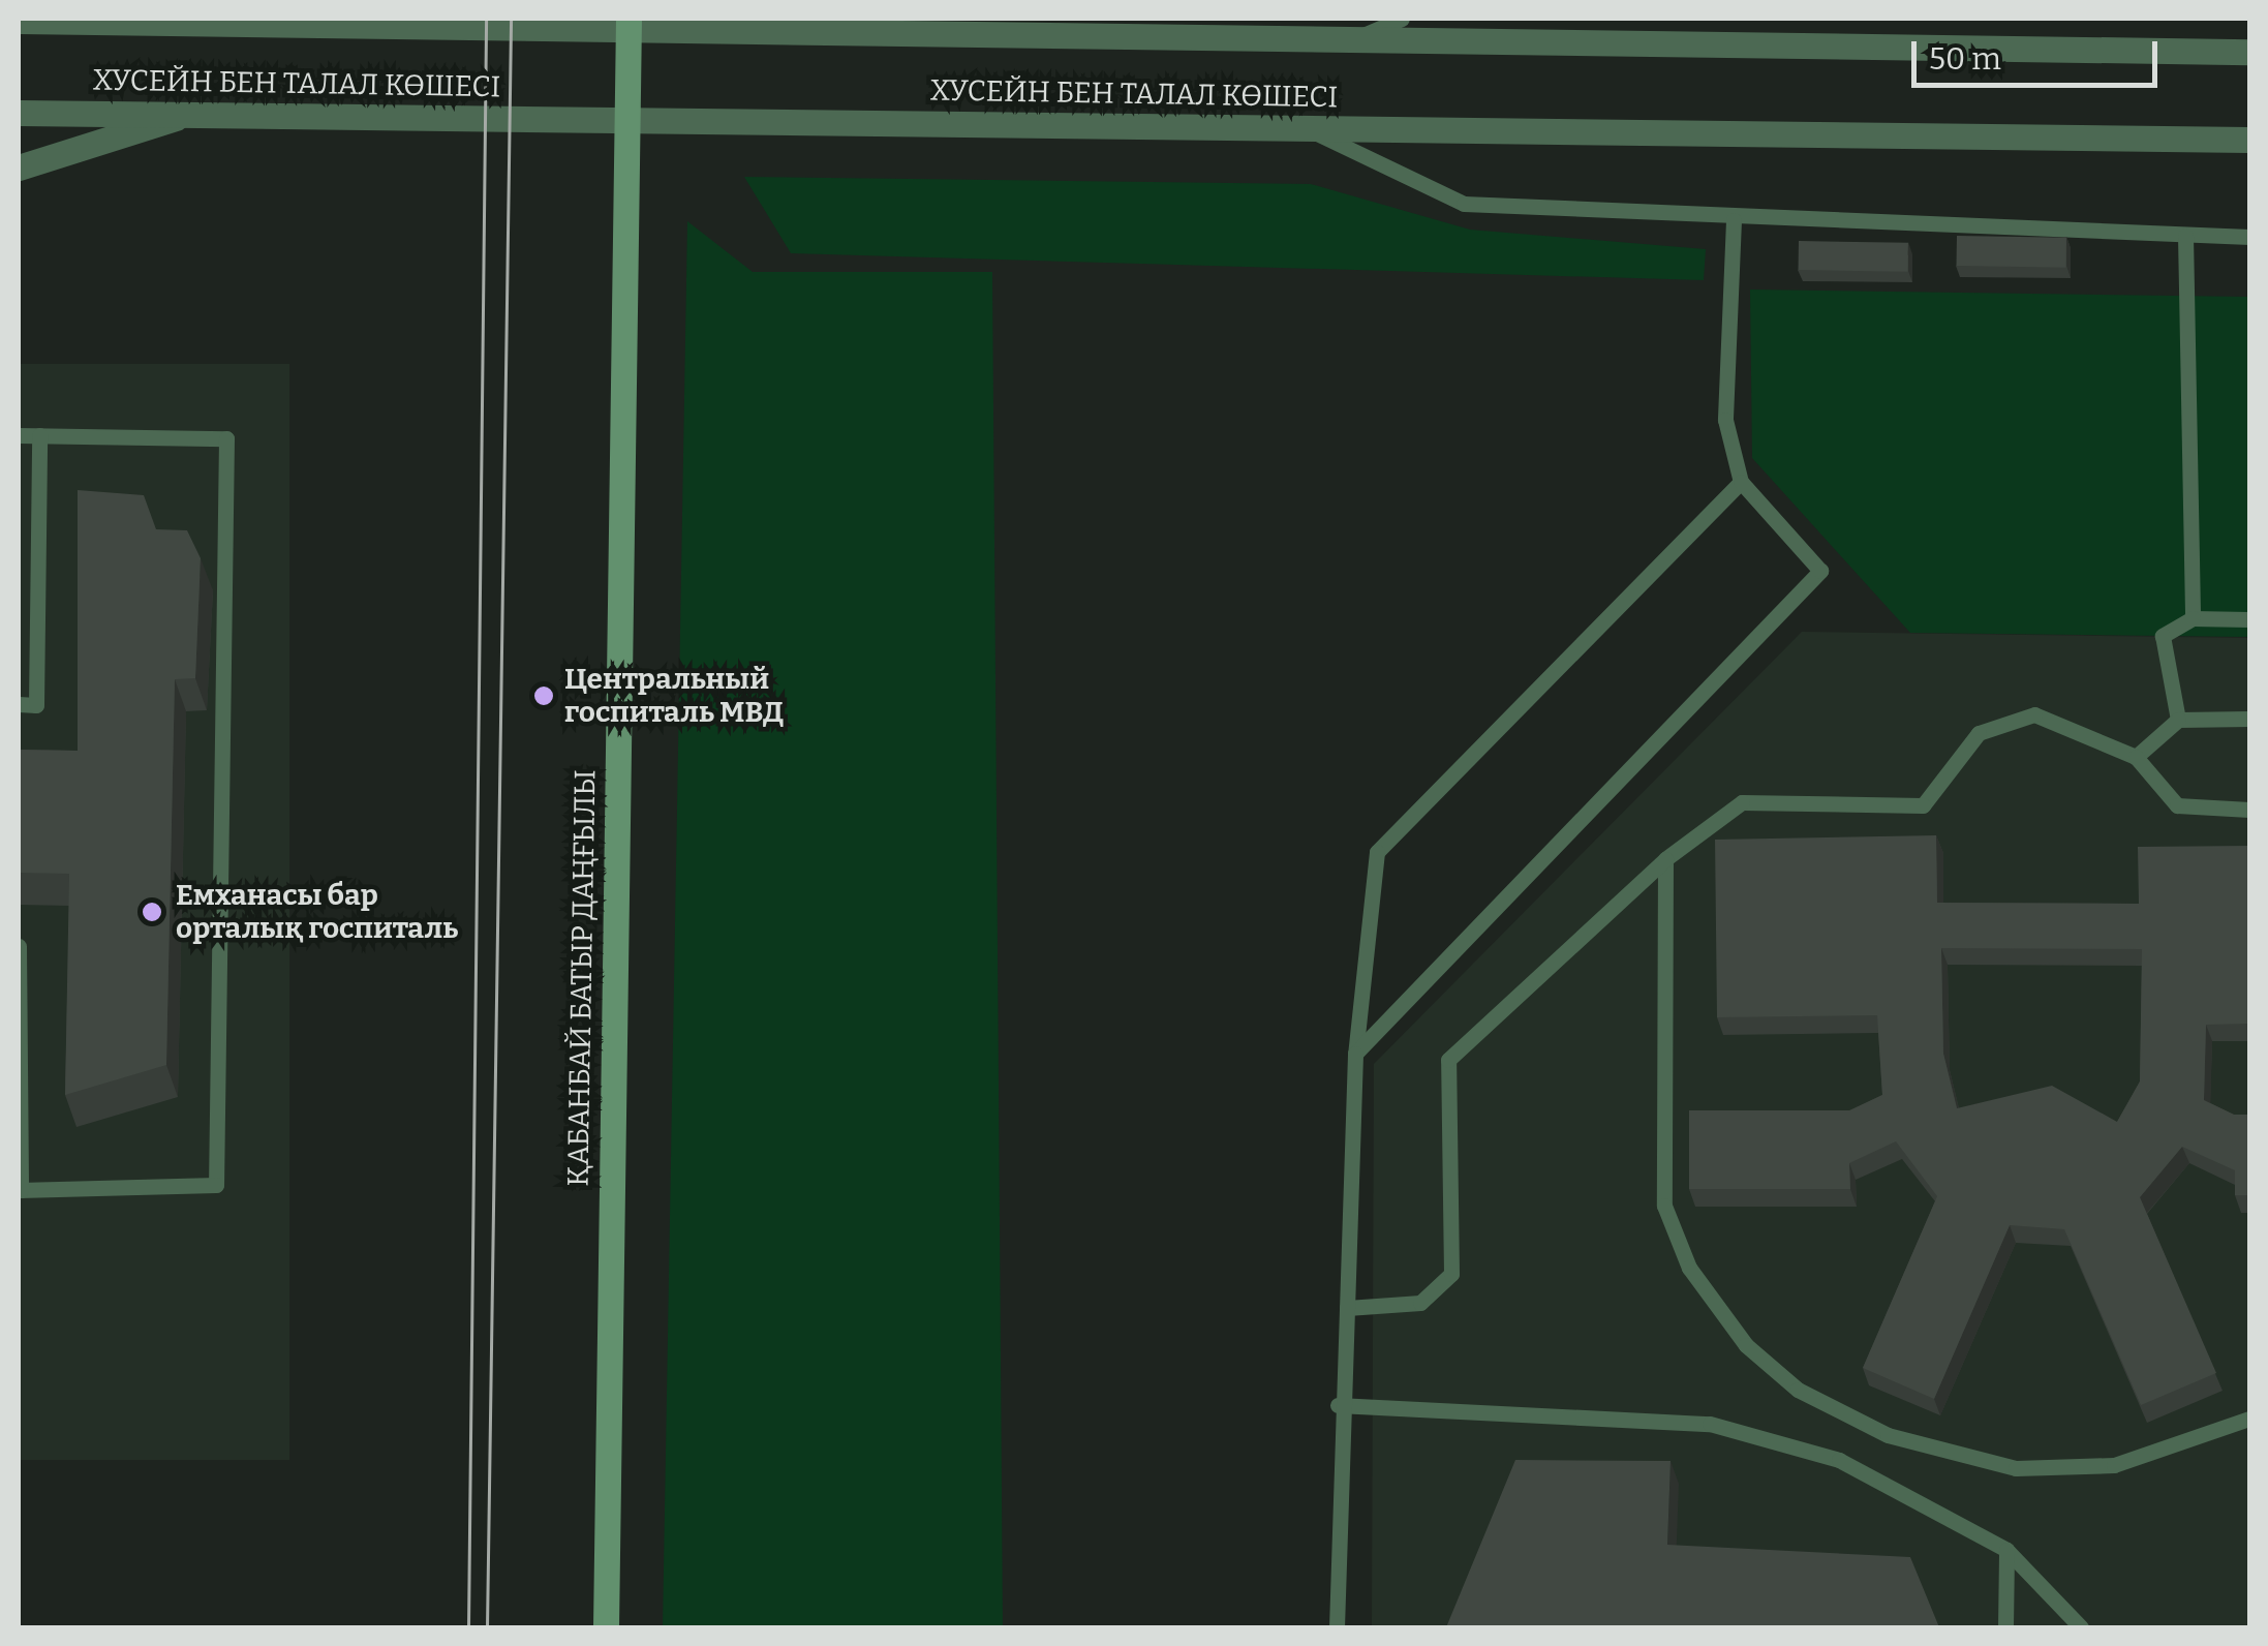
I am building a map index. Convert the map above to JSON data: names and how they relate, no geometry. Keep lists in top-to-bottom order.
{
  "streets": {
    "main road": ["ҚАБАНБАЙ БАТЫР ДАҢҒЫЛЫ"],
    "street": ["ХУСЕЙН БЕН ТАЛАЛ КӨШЕСІ"]
  },
  "crossings": [
    ["ХУСЕЙН БЕН ТАЛАЛ КӨШЕСІ", "ҚАБАНБАЙ БАТЫР ДАҢҒЫЛЫ"]
  ],
  "places": ["Центральный госпиталь МВД", "Емханасы бар орталық госпиталь"],
  "scale_bar": "50 m"
}
